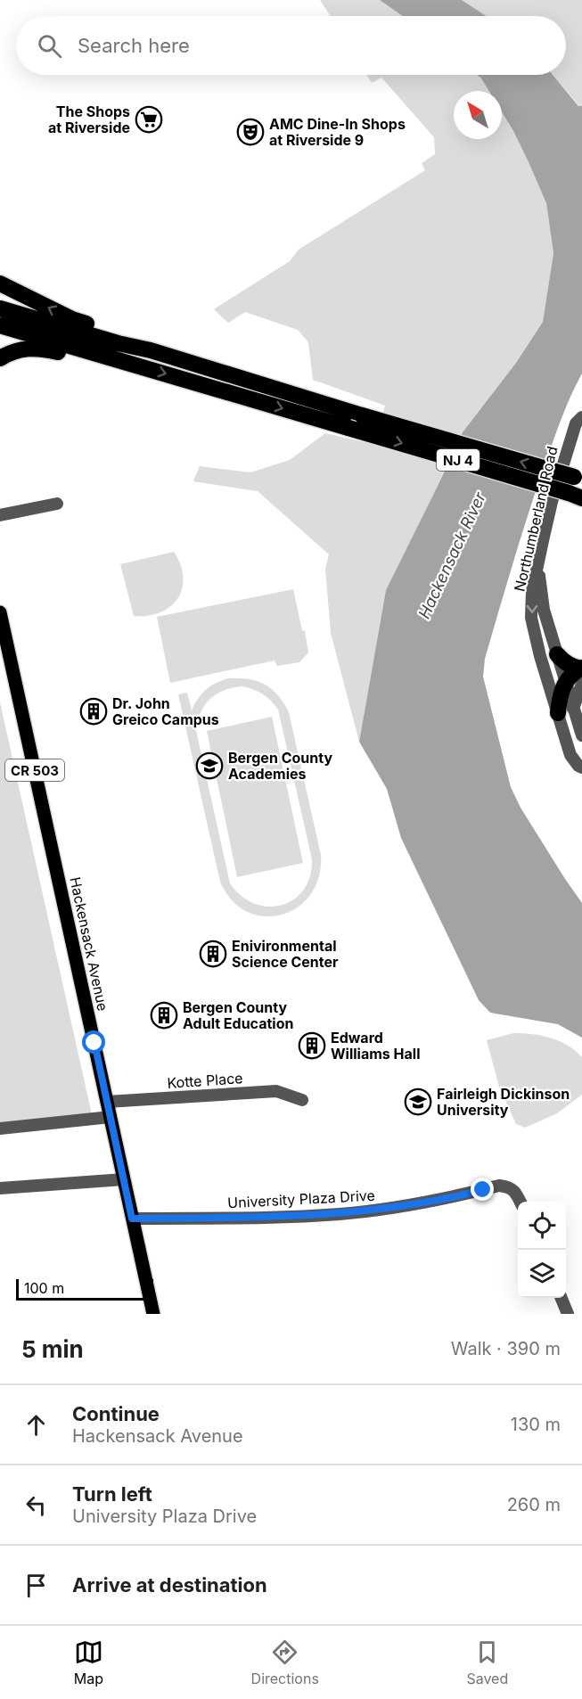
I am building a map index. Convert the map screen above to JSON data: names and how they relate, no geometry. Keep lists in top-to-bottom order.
{
  "streets": {
    "highway": ["NJ 4"],
    "main road": ["CR 503", "Hackensack Avenue"],
    "street": ["Northumberland Road", "Kotte Place", "University Plaza Drive"]
  },
  "crossings": [
    ["Hackensack Avenue", "Kotte Place"],
    ["Hackensack Avenue", "University Plaza Drive"]
  ],
  "water": ["Hackensack River"],
  "places": {
    "supermarket": ["The Shops at Riverside"],
    "theatre": ["AMC Dine-In Shops at Riverside 9"],
    "building": [
      "Dr. John Greico Campus",
      "Enivironmental Science Center",
      "Bergen County Adult Education",
      "Edward Williams Hall"
    ],
    "school or university": ["Bergen County Academies", "Fairleigh Dickinson University"]
  },
  "scale_bar": "100 m",
  "north": "top left",
  "page": {
    "search": "Search here",
    "scale": "100 m",
    "heading": ["5 min", "Walk · 390 m"],
    "list": [
      ["Continue", "Hackensack Avenue", "130 m"],
      ["Turn left", "University Plaza Drive", "260 m"],
      "Arrive at destination"
    ],
    "nav": ["Map", "Directions", "Saved"]
  }
}
